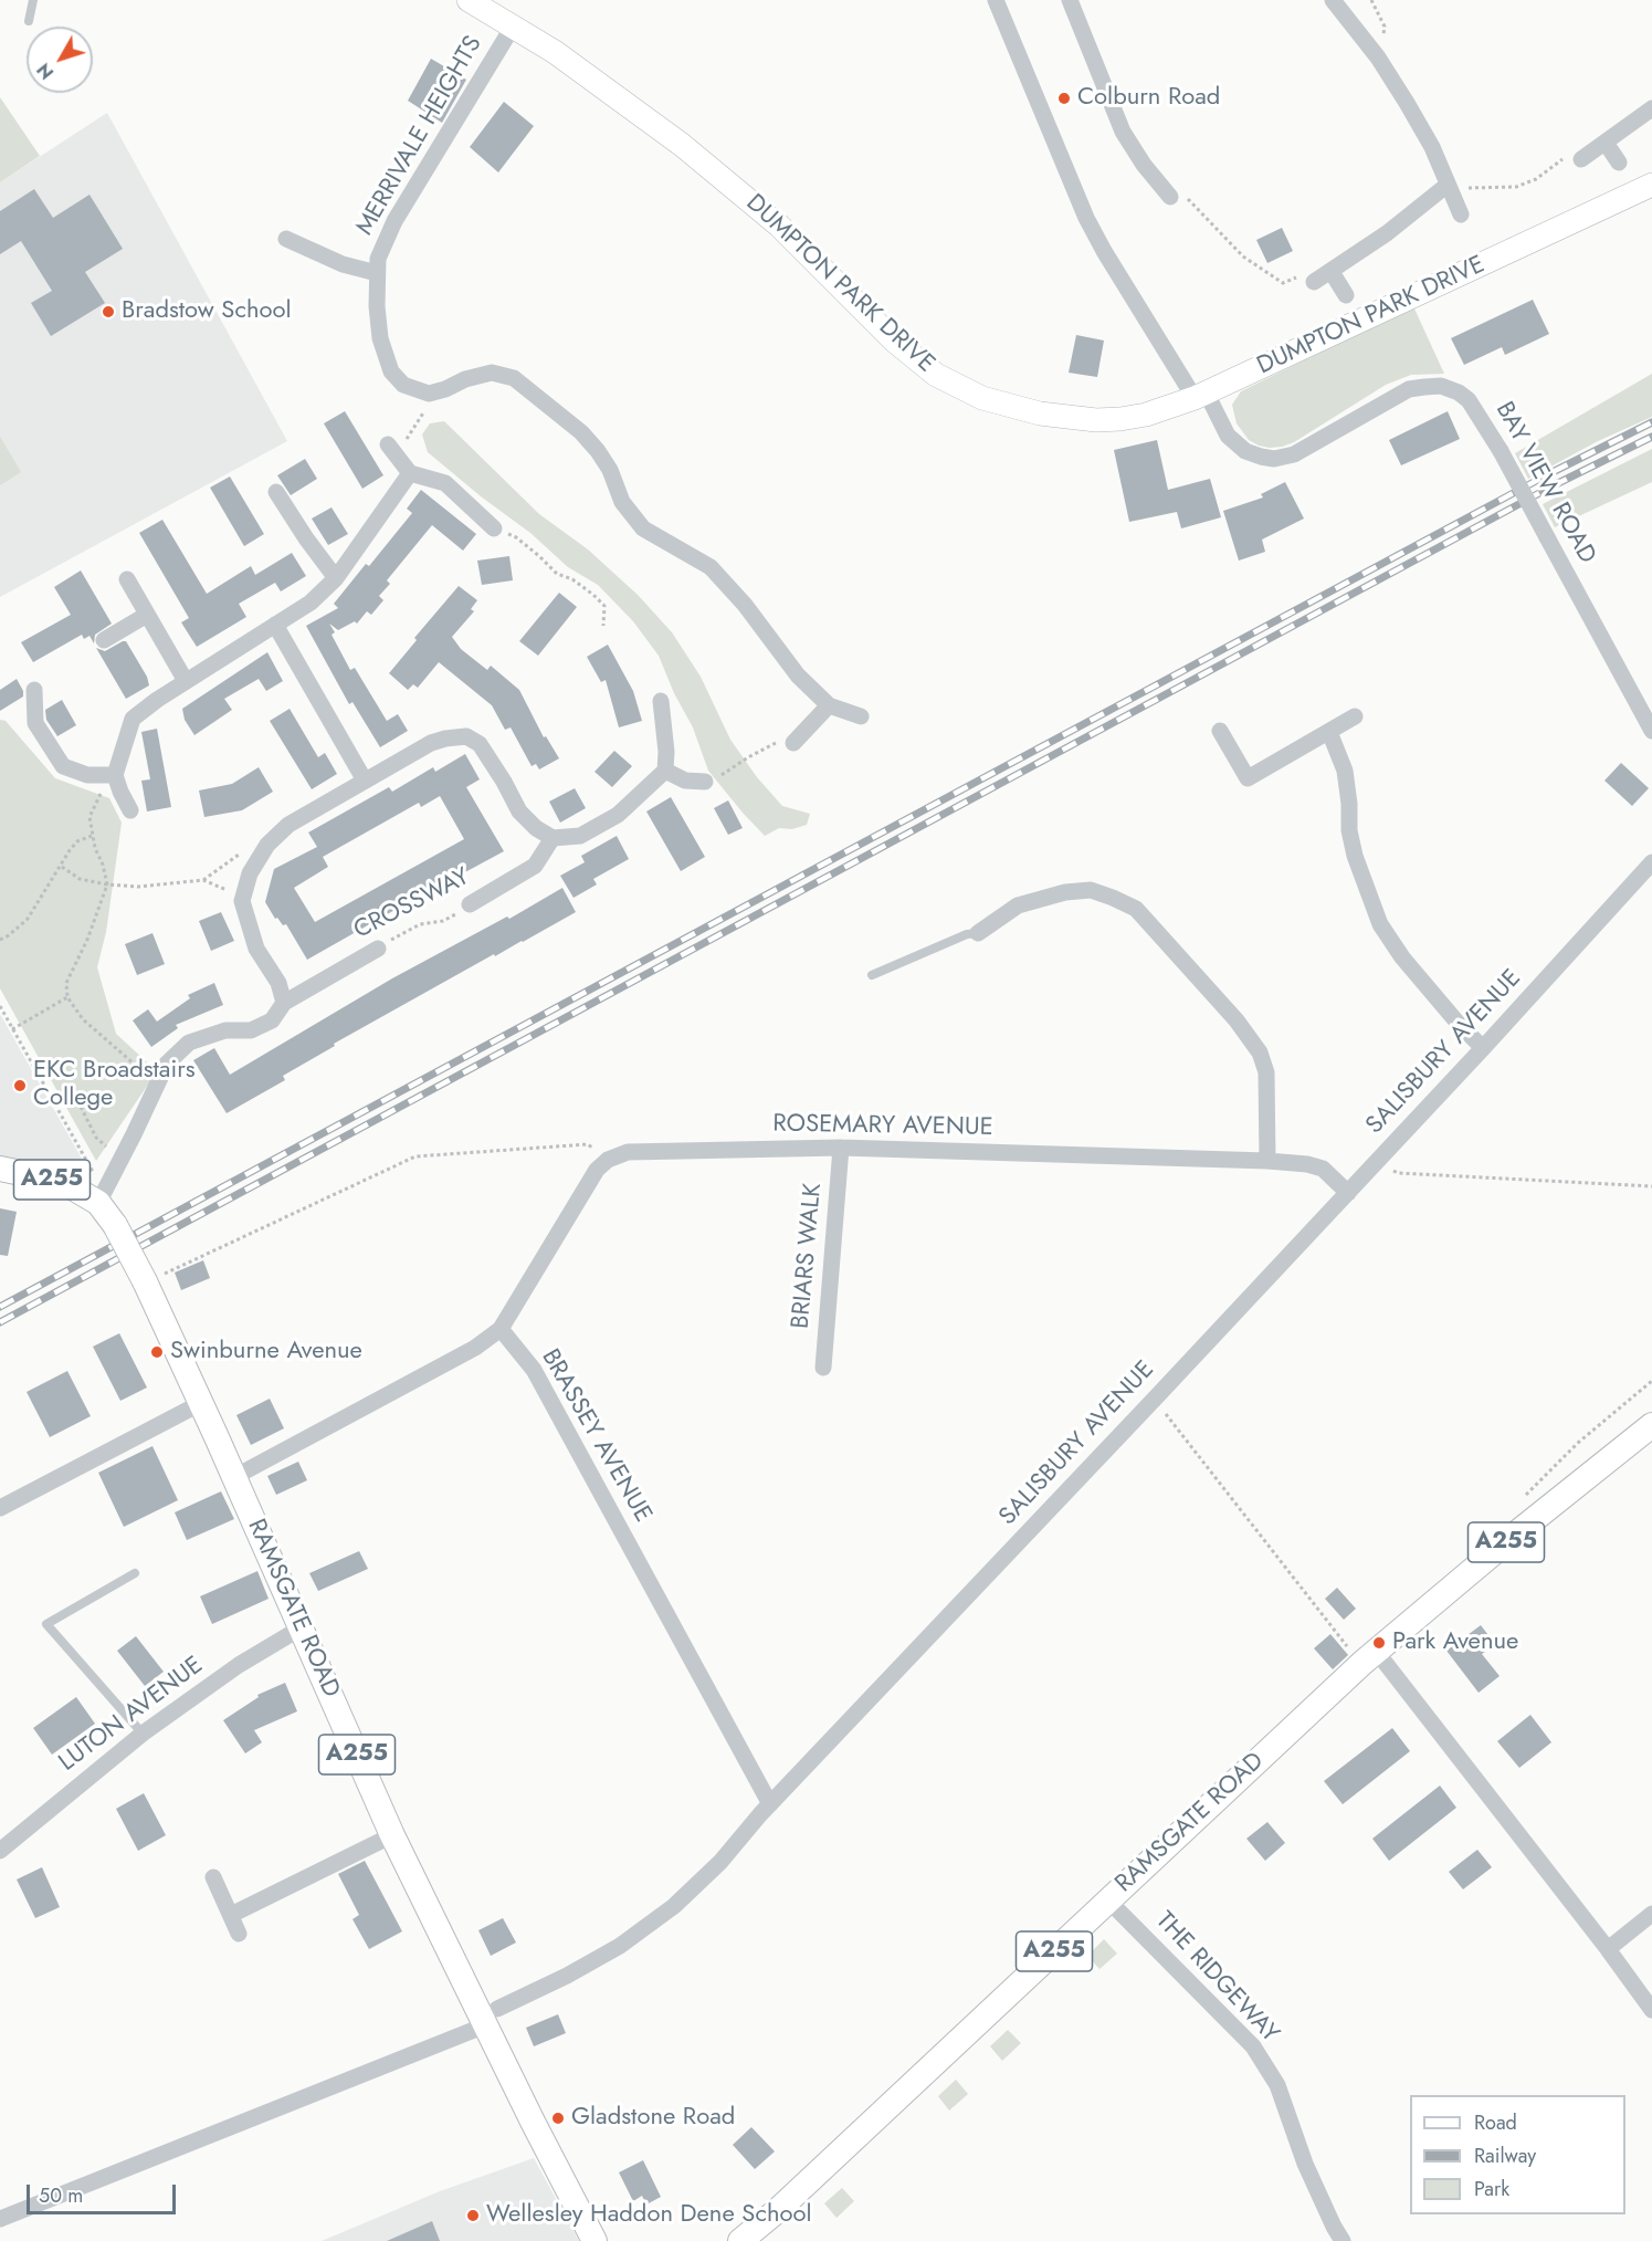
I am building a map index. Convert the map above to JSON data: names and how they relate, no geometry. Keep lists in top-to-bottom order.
{
  "streets": {
    "main road": ["A255", "RAMSGATE ROAD"],
    "street": [
      "MERRIVALE HEIGHTS",
      "DUMPTON PARK DRIVE",
      "BAY VIEW ROAD",
      "CROSSWAY",
      "SALISBURY AVENUE",
      "ROSEMARY AVENUE",
      "BRIARS WALK",
      "BRASSEY AVENUE",
      "LUTON AVENUE",
      "THE RIDGEWAY"
    ]
  },
  "crossings": [
    ["MERRIVALE HEIGHTS", "DUMPTON PARK DRIVE"],
    ["DUMPTON PARK DRIVE", "BAY VIEW ROAD"],
    ["CROSSWAY", "RAMSGATE ROAD"],
    ["SALISBURY AVENUE", "ROSEMARY AVENUE"],
    ["SALISBURY AVENUE", "BRASSEY AVENUE"],
    ["SALISBURY AVENUE", "RAMSGATE ROAD"],
    ["ROSEMARY AVENUE", "BRIARS WALK"],
    ["RAMSGATE ROAD", "LUTON AVENUE"],
    ["RAMSGATE ROAD", "THE RIDGEWAY"]
  ],
  "places": [
    "Colburn Road",
    "Bradstow School",
    "EKC Broadstairs College",
    "Swinburne Avenue",
    "Park Avenue",
    "Gladstone Road",
    "Wellesley Haddon Dene School"
  ],
  "legend": ["Road", "Railway", "Park"],
  "scale_bar": "50 m",
  "north": "bottom left"
}
